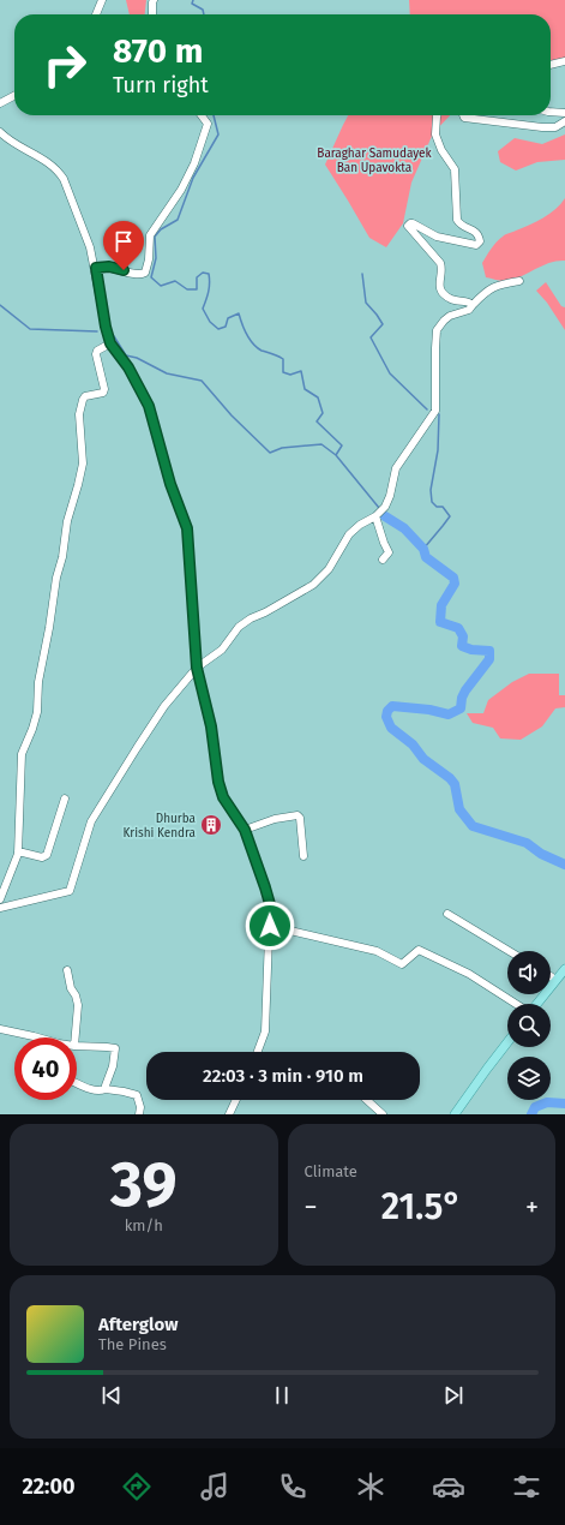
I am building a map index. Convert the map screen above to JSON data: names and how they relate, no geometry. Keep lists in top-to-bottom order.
{
  "parks": ["Baraghar Samudayek Ban Upavokta"],
  "places": {
    "building": ["Dhurba Krishi Kendra"]
  },
  "page": {
    "turn": ["870 m", "Turn right"],
    "limit": "40",
    "trip": "22:03 · 3 min · 910 m",
    "tile": [
      ["39", "km/h"],
      "Climate"
    ],
    "heat": ["−", "21.5°", "+"],
    "song": ["Afterglow", "The Pines"],
    "tabs": "22:00"
  }
}
